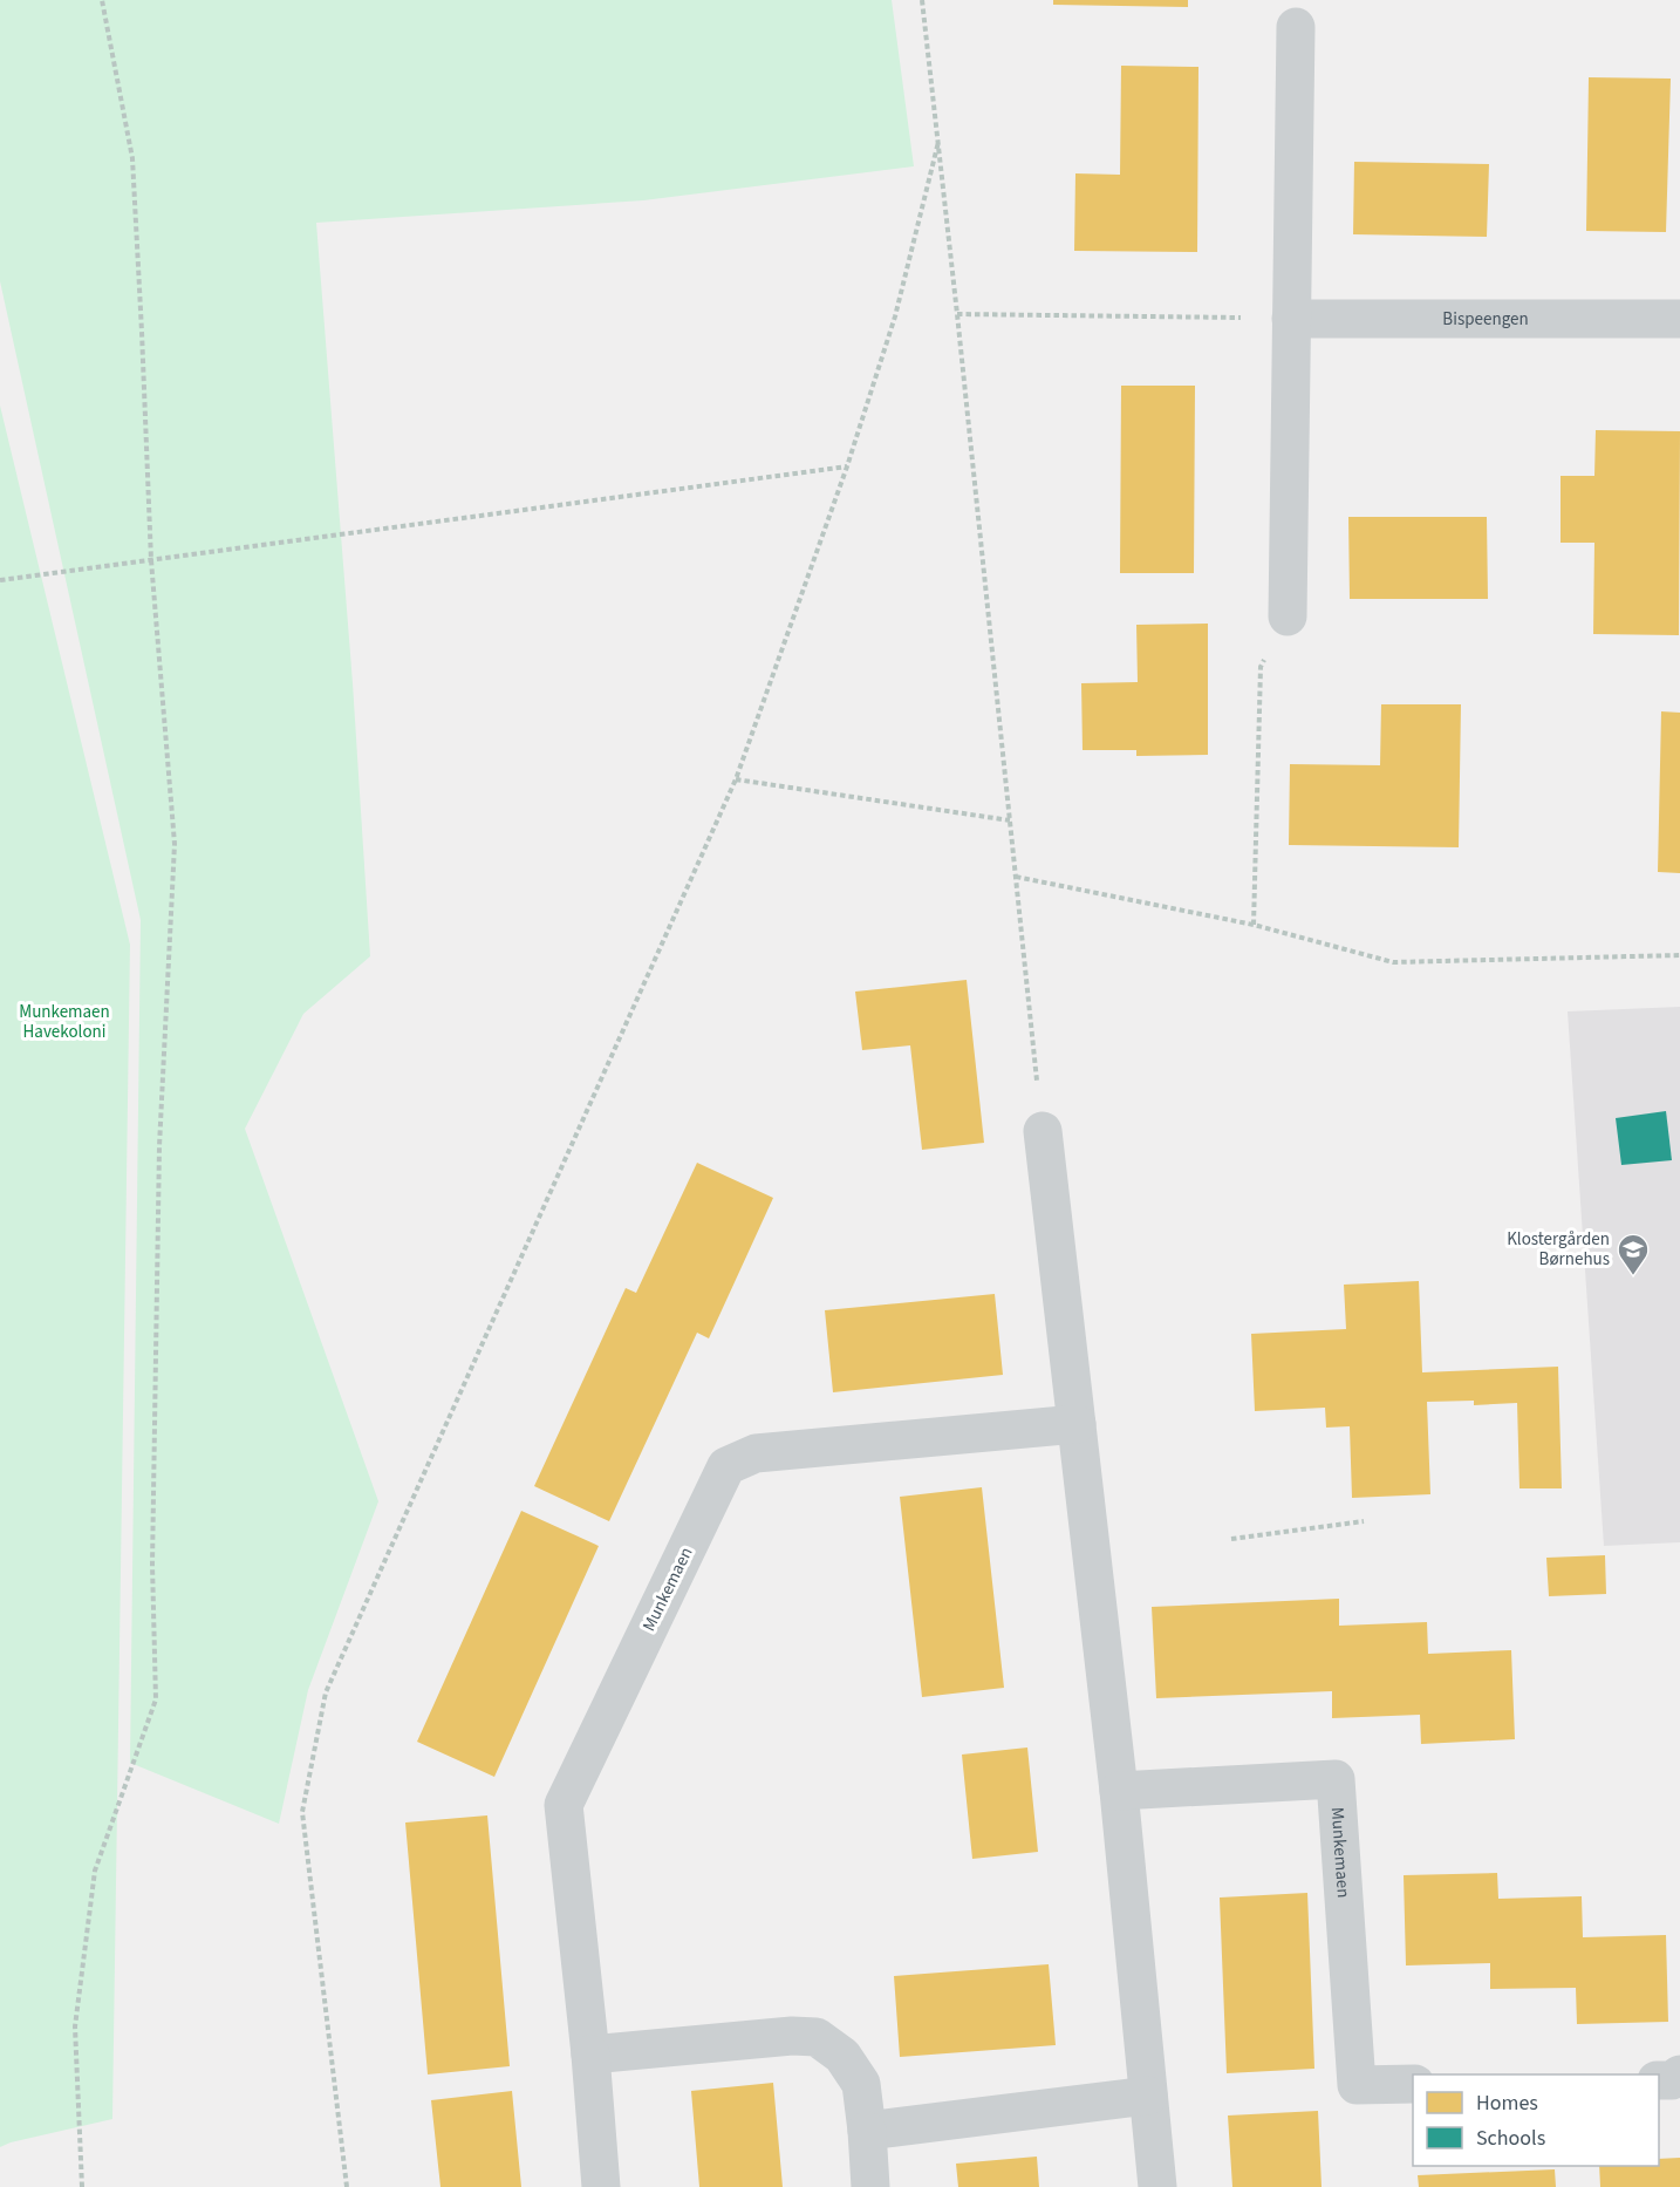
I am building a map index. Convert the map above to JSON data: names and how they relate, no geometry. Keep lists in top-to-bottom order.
{
  "streets": {
    "street": ["Bispeengen", "Munkemaen"]
  },
  "parks": ["Munkemaen Havekoloni"],
  "places": {
    "school or university": ["Klostergården Børnehus"]
  },
  "legend": ["Homes", "Schools"]
}
